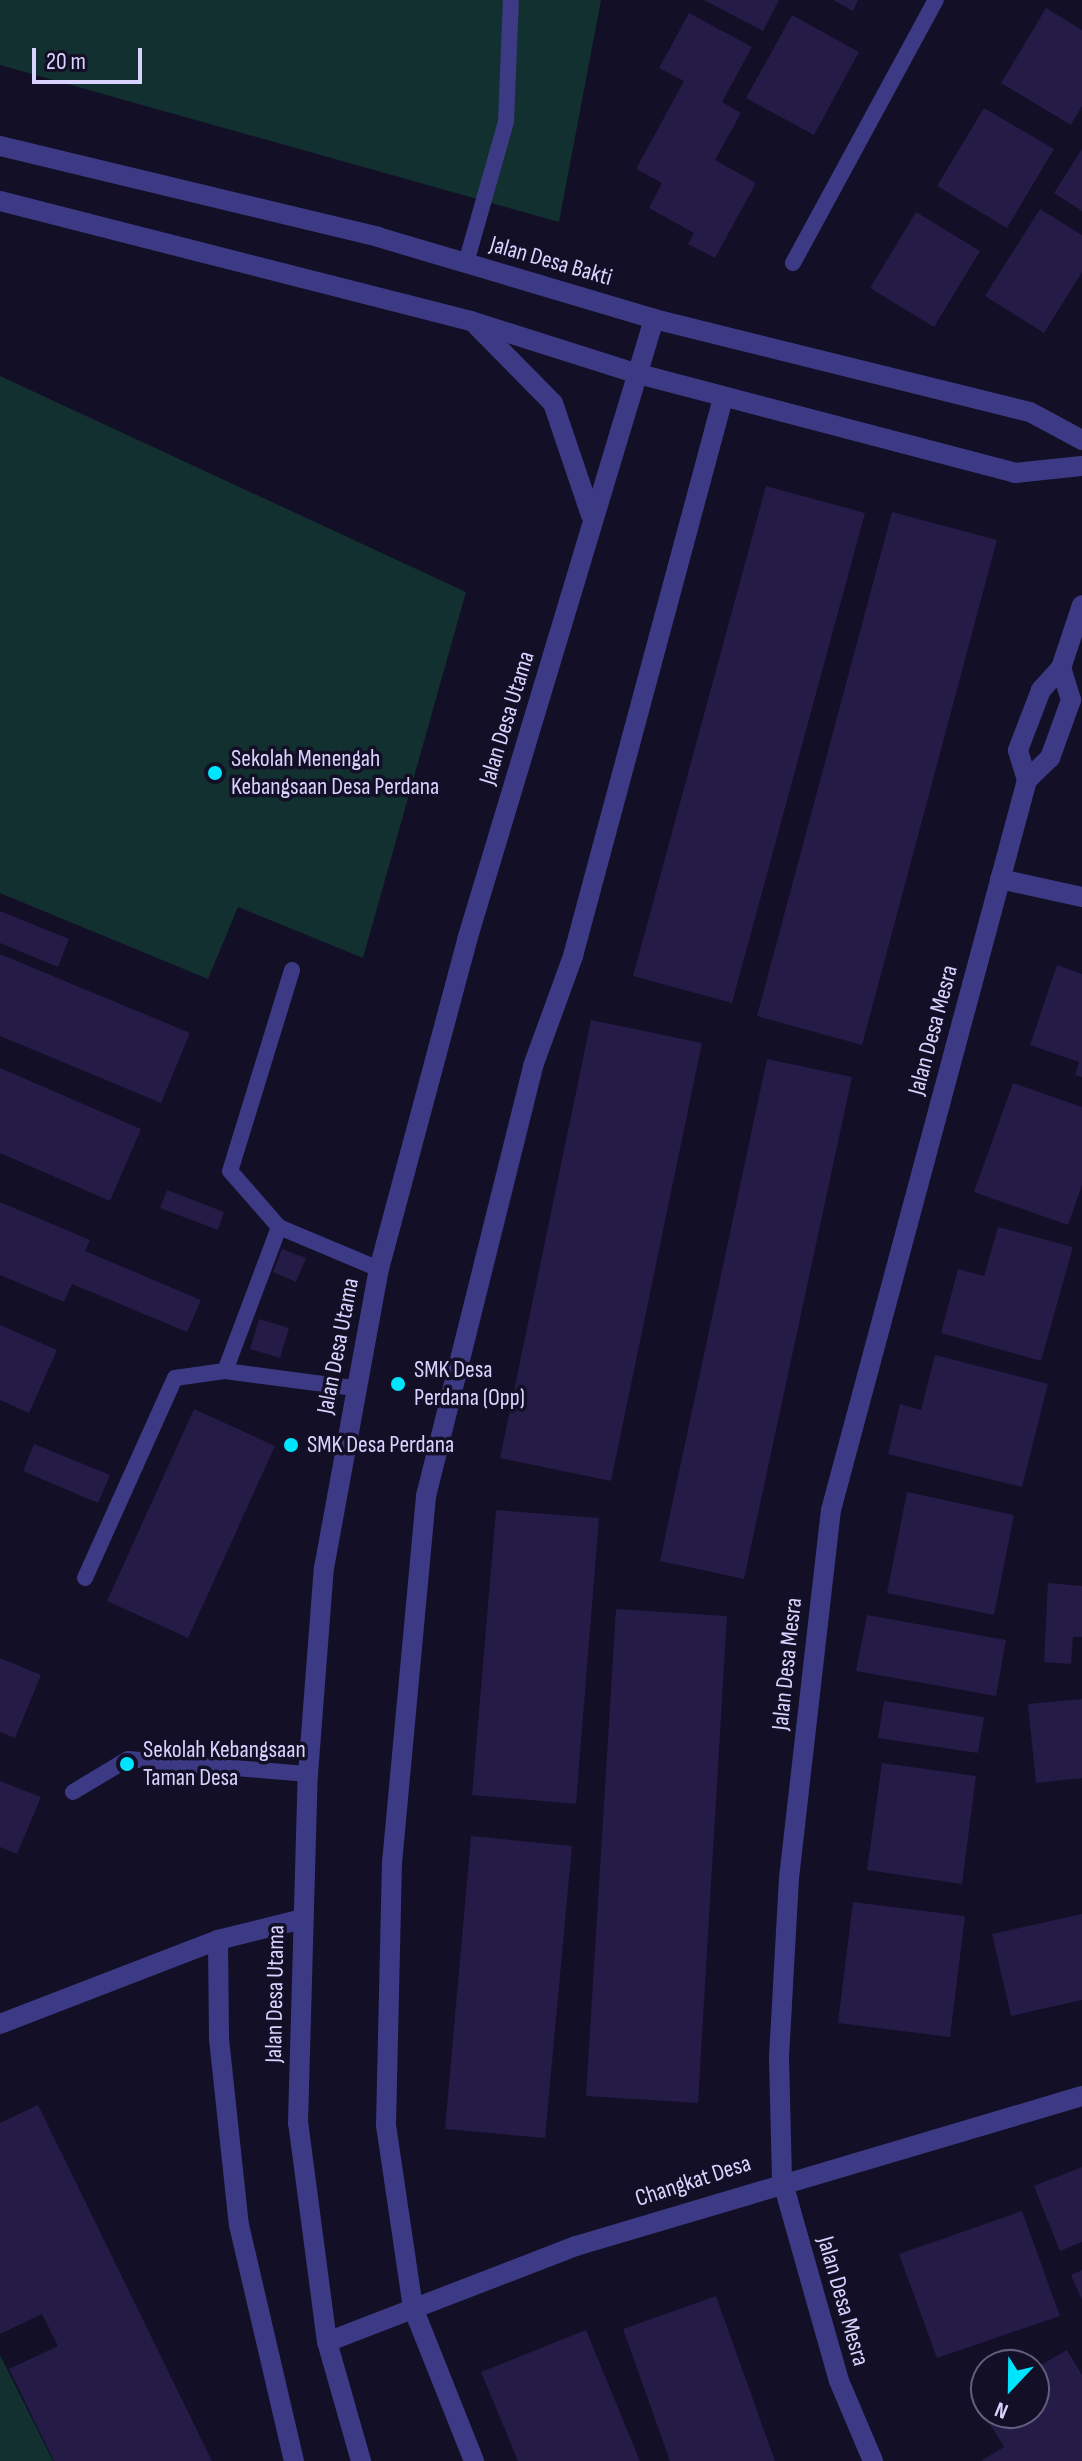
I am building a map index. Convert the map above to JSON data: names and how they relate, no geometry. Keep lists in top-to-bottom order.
{
  "streets": {
    "street": [
      "Jalan Desa Bakti",
      "Jalan Desa Utama",
      "Jalan Desa Mesra",
      "Changkat Desa"
    ]
  },
  "crossings": [
    ["Jalan Desa Bakti", "Jalan Desa Utama"],
    ["Jalan Desa Utama", "Changkat Desa"],
    ["Jalan Desa Mesra", "Changkat Desa"]
  ],
  "places": [
    "Sekolah Menengah Kebangsaan Desa Perdana",
    "SMK Desa Perdana (Opp)",
    "SMK Desa Perdana",
    "Sekolah Kebangsaan Taman Desa"
  ],
  "scale_bar": "20 m",
  "north": "bottom"
}
